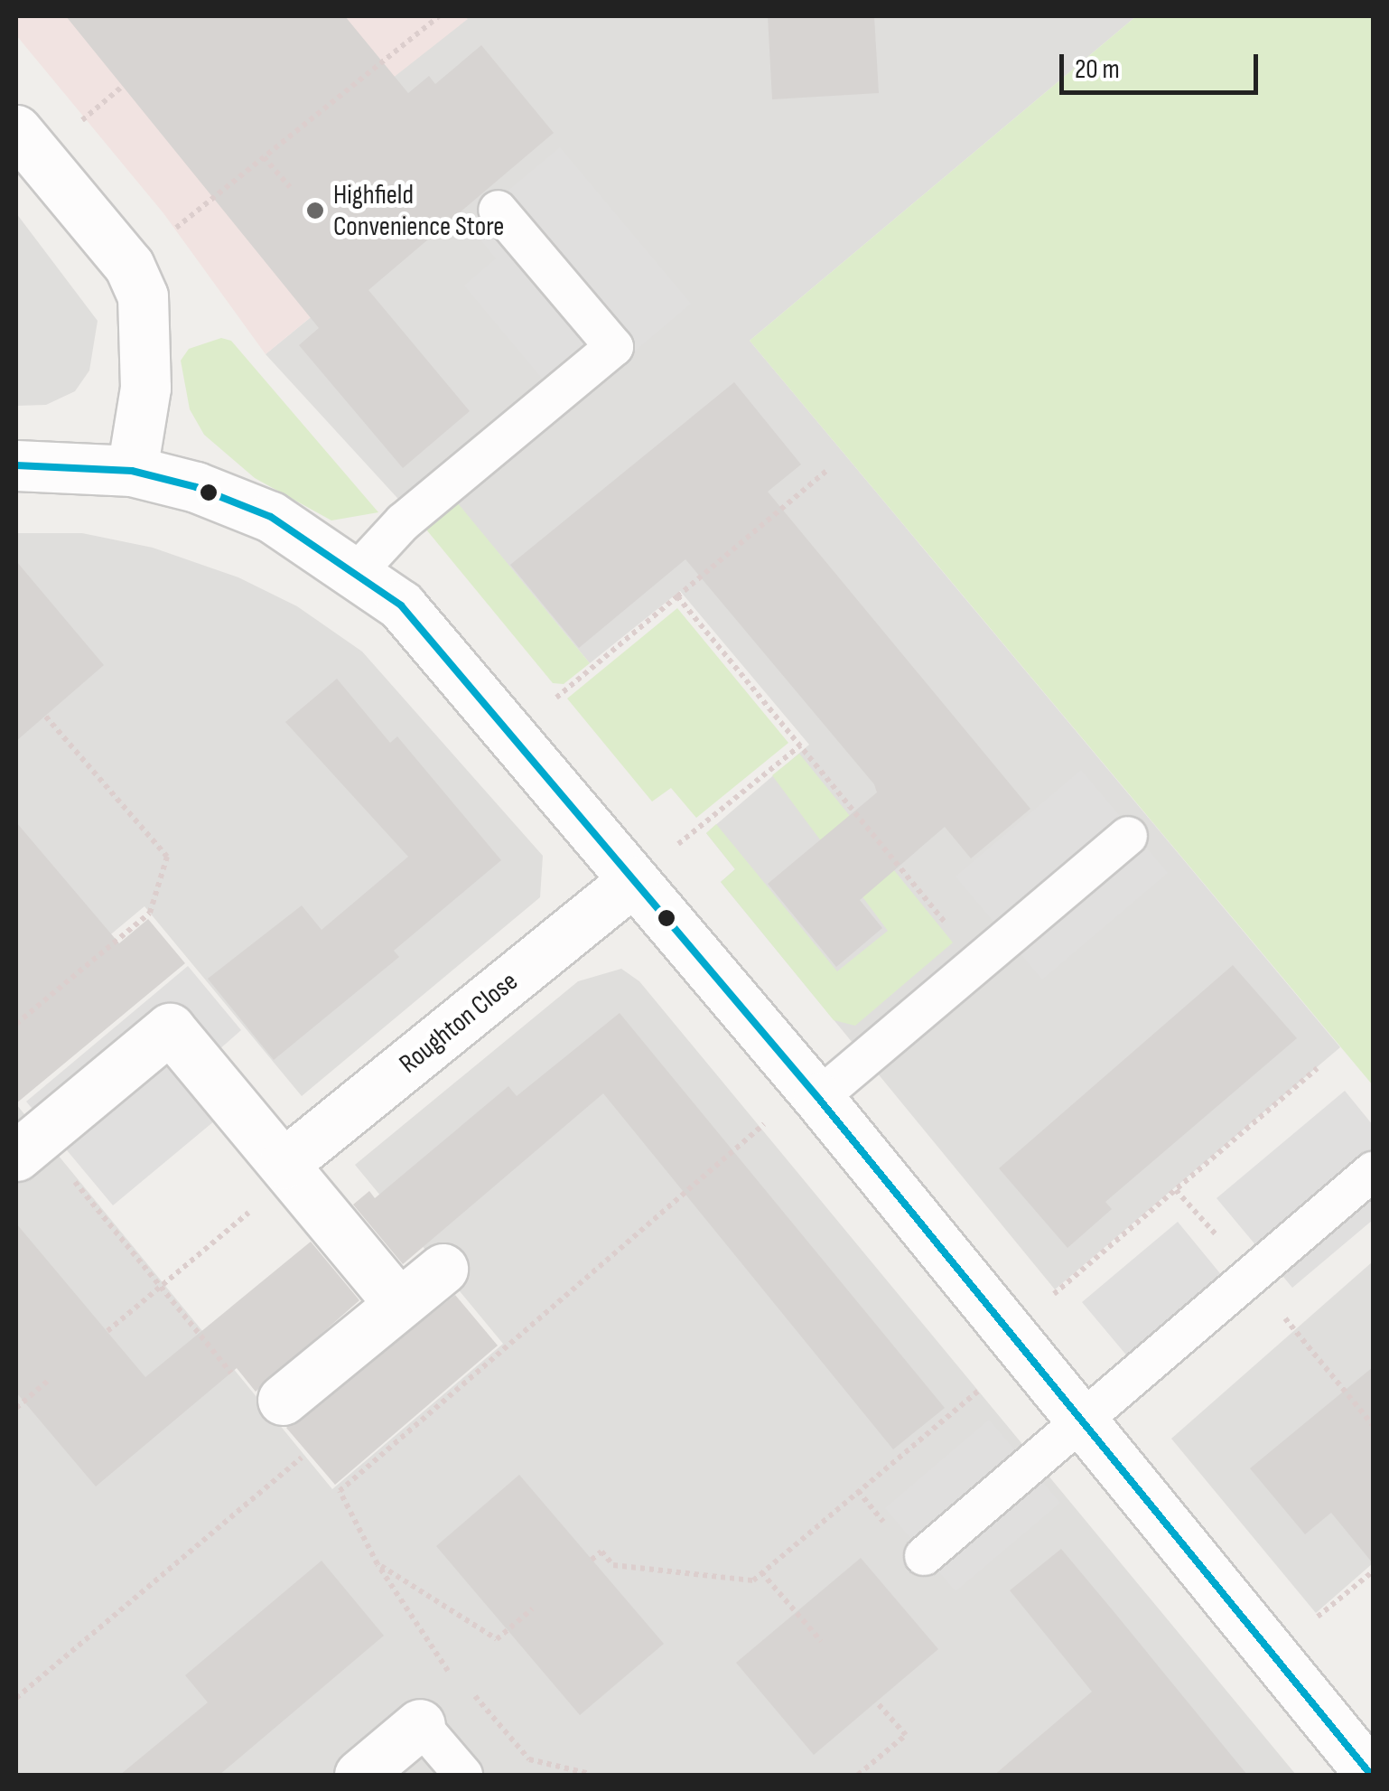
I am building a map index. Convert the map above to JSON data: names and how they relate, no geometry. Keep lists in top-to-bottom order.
{
  "streets": {
    "street": ["Roughton Close"]
  },
  "places": ["Highfield Convenience Store"],
  "scale_bar": "20 m"
}
